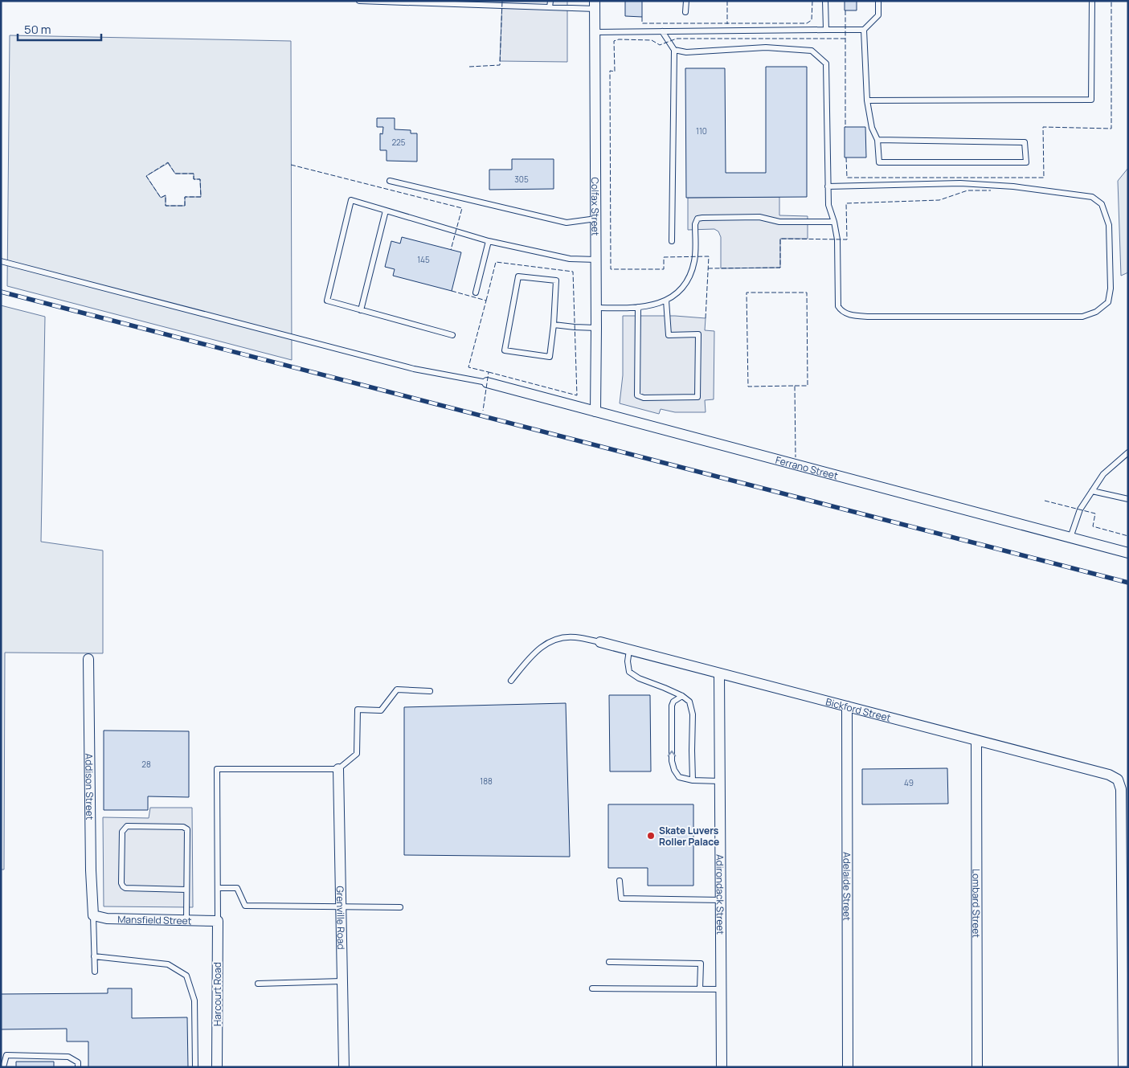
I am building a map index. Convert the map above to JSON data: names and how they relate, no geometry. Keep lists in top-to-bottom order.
{
  "streets": {
    "street": [
      "Colfax Street",
      "Ferrano Street",
      "Bickford Street",
      "Addison Street",
      "Adelaide Street",
      "Adirondack Street",
      "Lombard Street",
      "Grenville Road",
      "Mansfield Street",
      "Harcourt Road"
    ]
  },
  "crossings": [
    ["Colfax Street", "Ferrano Street"],
    ["Bickford Street", "Adelaide Street"],
    ["Bickford Street", "Adirondack Street"],
    ["Bickford Street", "Lombard Street"],
    ["Addison Street", "Mansfield Street"],
    ["Mansfield Street", "Harcourt Road"]
  ],
  "places": ["Skate Luvers Roller Palace"],
  "house_numbers": [
    "110",
    "225",
    "305",
    "145",
    "28",
    "188",
    "49"
  ],
  "scale_bar": "50 m"
}
